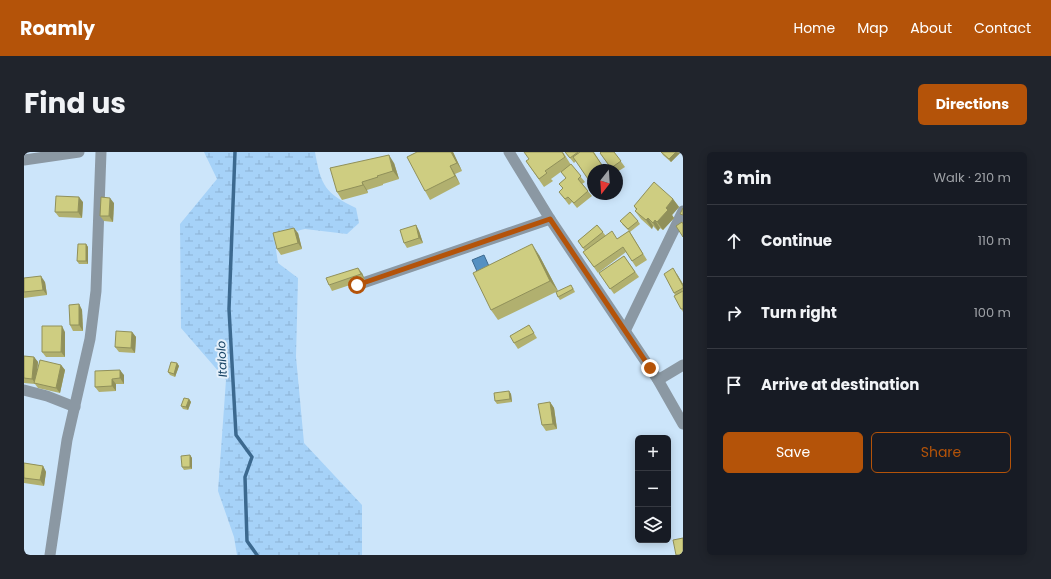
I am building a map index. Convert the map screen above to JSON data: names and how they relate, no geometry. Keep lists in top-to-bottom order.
{
  "water": ["Italolo"],
  "north": "bottom",
  "page": {
    "header": "Roamly",
    "nav": [
      "Home",
      "Map",
      "About",
      "Contact"
    ],
    "title": "Find us",
    "buttons": [
      "Directions",
      ["Save", "Share"]
    ],
    "heading": ["3 min", "Walk · 210 m"],
    "list": [
      ["Continue", "110 m"],
      ["Turn right", "100 m"],
      "Arrive at destination"
    ],
    "map_buttons": ["+", "−"]
  }
}
